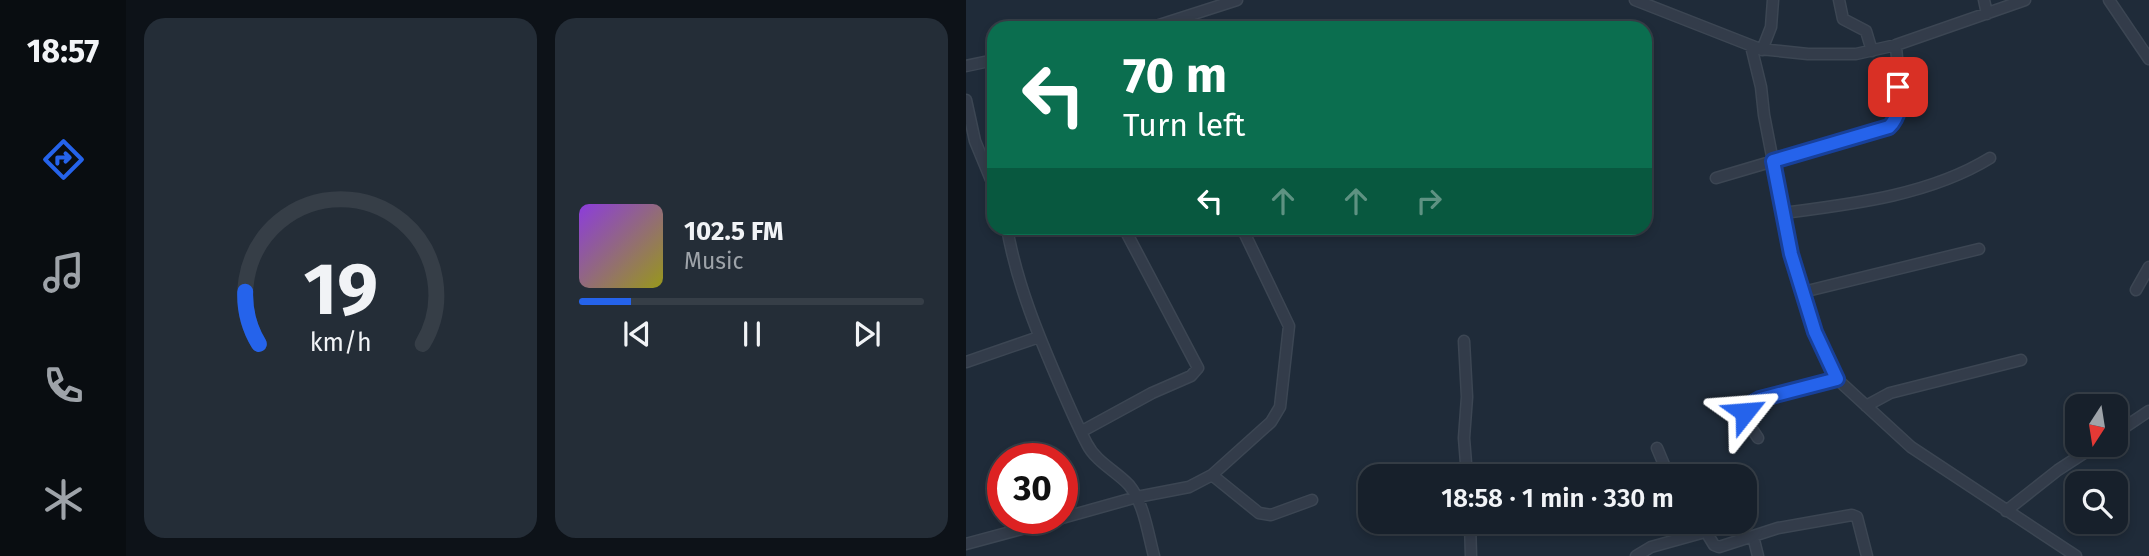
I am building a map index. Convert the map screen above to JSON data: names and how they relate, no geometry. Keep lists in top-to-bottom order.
{
  "north": "bottom",
  "page": {
    "tabs": "18:57",
    "turn": ["70 m", "Turn left"],
    "song": ["102.5 FM", "Music"],
    "limit": "30",
    "trip": "18:58 · 1 min · 330 m",
    "gauge": ["19", "km/h"]
  }
}
